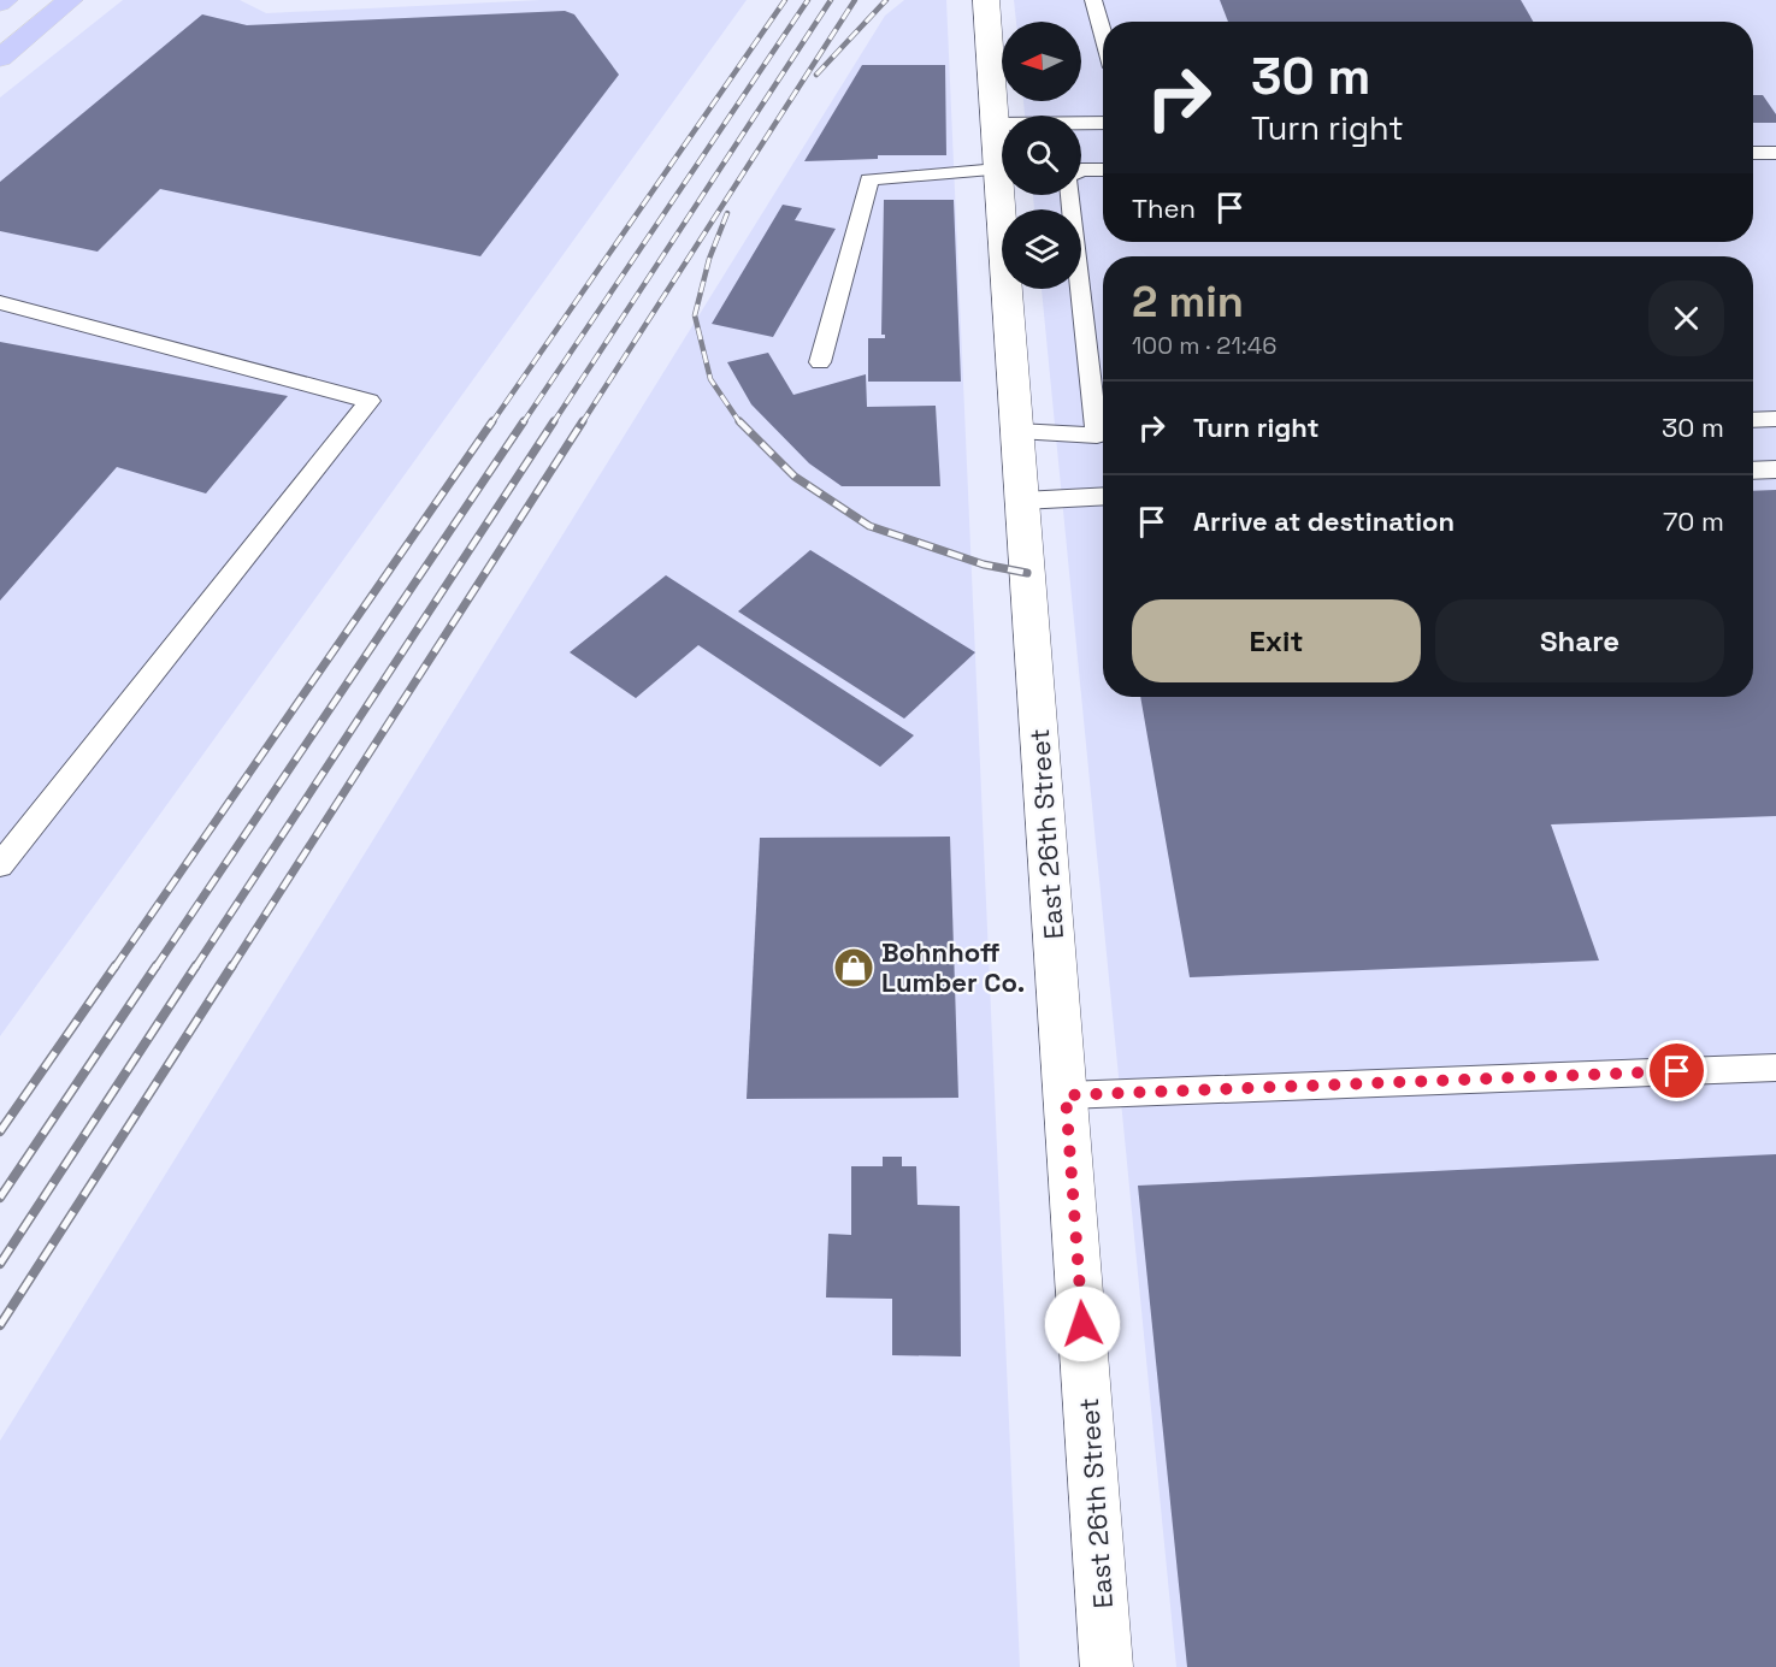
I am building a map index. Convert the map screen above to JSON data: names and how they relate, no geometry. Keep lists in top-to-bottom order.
{
  "streets": {
    "street": ["East 26th Street"]
  },
  "places": {
    "shop": ["Bohnhoff Lumber Co."]
  },
  "north": "left",
  "page": {
    "turn": ["30 m", "Turn right"],
    "then": "Then",
    "heading": ["2 min", "100 m · 21:46"],
    "list": [
      {
        "name": "Turn right",
        "value": "30 m"
      },
      {
        "name": "Arrive at destination",
        "value": "70 m"
      }
    ],
    "buttons": ["Exit", "Share"]
  }
}
